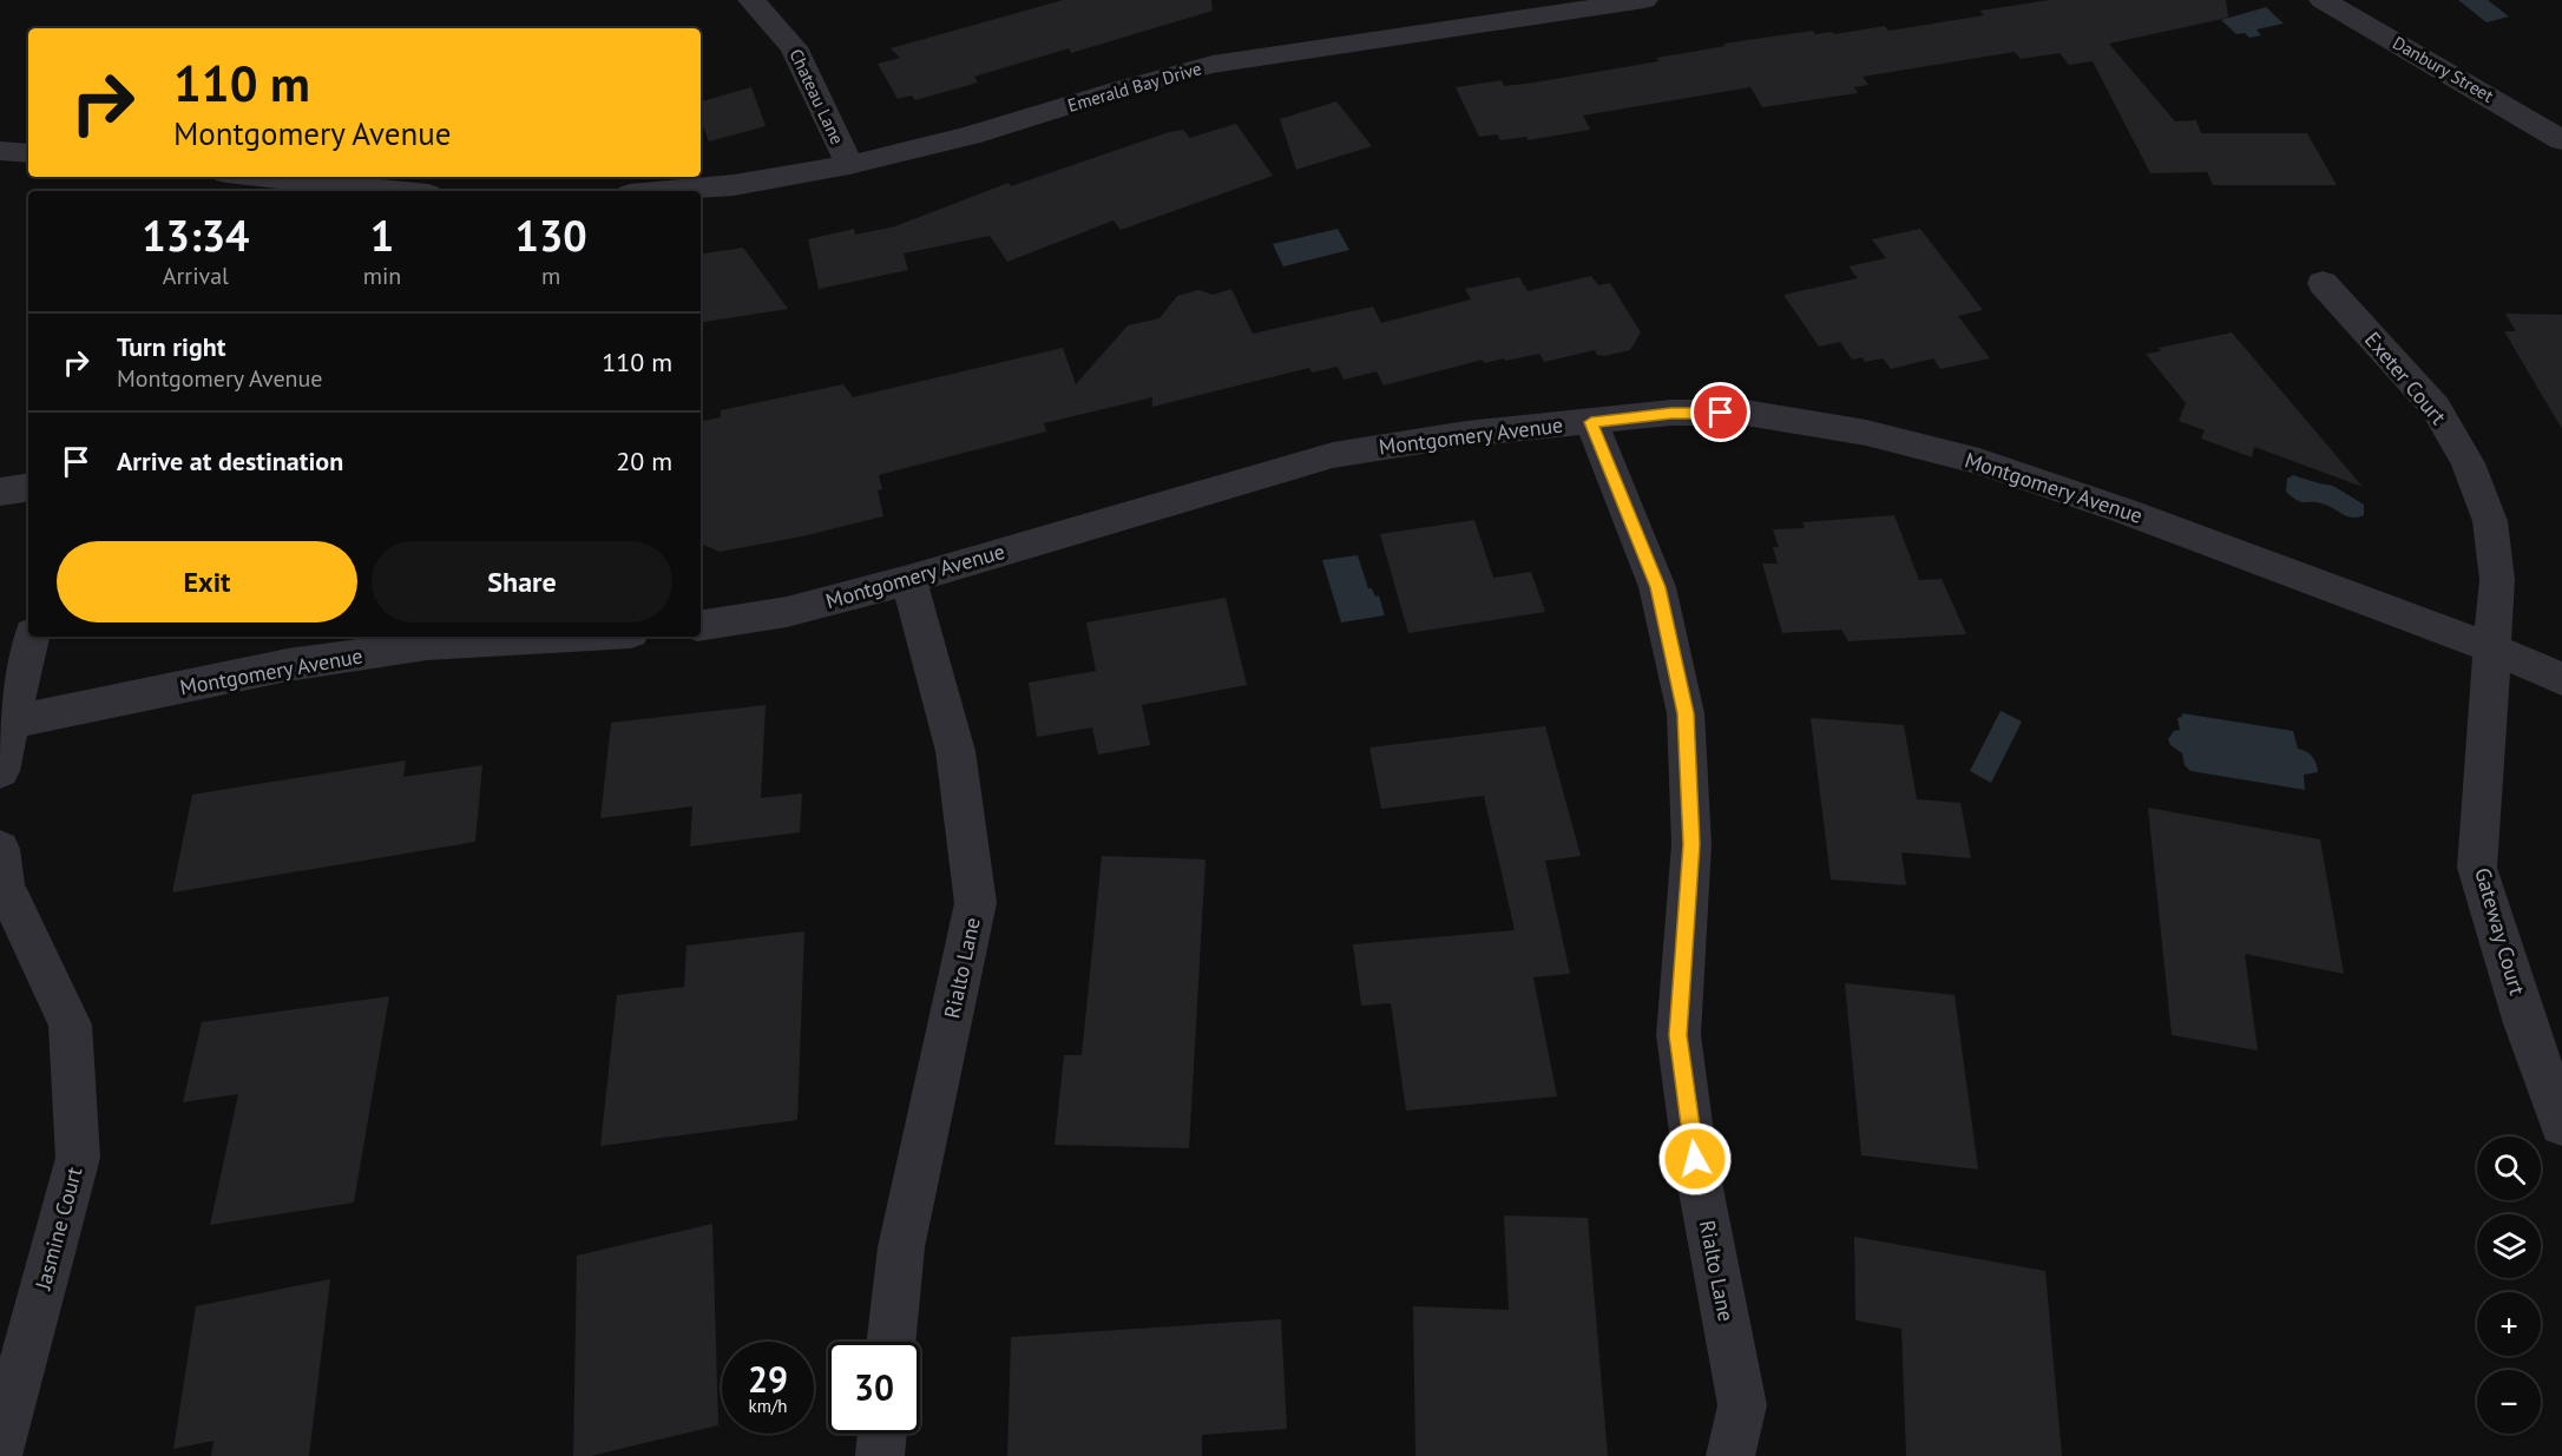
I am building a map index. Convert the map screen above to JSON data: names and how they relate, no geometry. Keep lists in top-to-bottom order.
{
  "streets": {
    "street": [
      "Danbury Street",
      "Emerald Bay Drive",
      "Chateau Lane",
      "Exeter Court",
      "Montgomery Avenue",
      "Gateway Court",
      "Rialto Lane",
      "Jasmine Court"
    ]
  },
  "crossings": [
    ["Emerald Bay Drive", "Chateau Lane"],
    ["Exeter Court", "Montgomery Avenue"],
    ["Exeter Court", "Gateway Court"],
    ["Montgomery Avenue", "Gateway Court"],
    ["Montgomery Avenue", "Rialto Lane"]
  ],
  "page": {
    "turn": ["110 m", "Montgomery Avenue"],
    "eta": [
      "13:34",
      "Arrival",
      "1",
      "min",
      "130",
      "m"
    ],
    "list": [
      {
        "name": "Turn right",
        "note": "Montgomery Avenue",
        "value": "110 m"
      },
      {
        "name": "Arrive at destination",
        "value": "20 m"
      }
    ],
    "buttons": ["Exit", "Share"],
    "map_buttons": ["+", "−"],
    "speed": "29 km/h",
    "limit": "30"
  }
}
